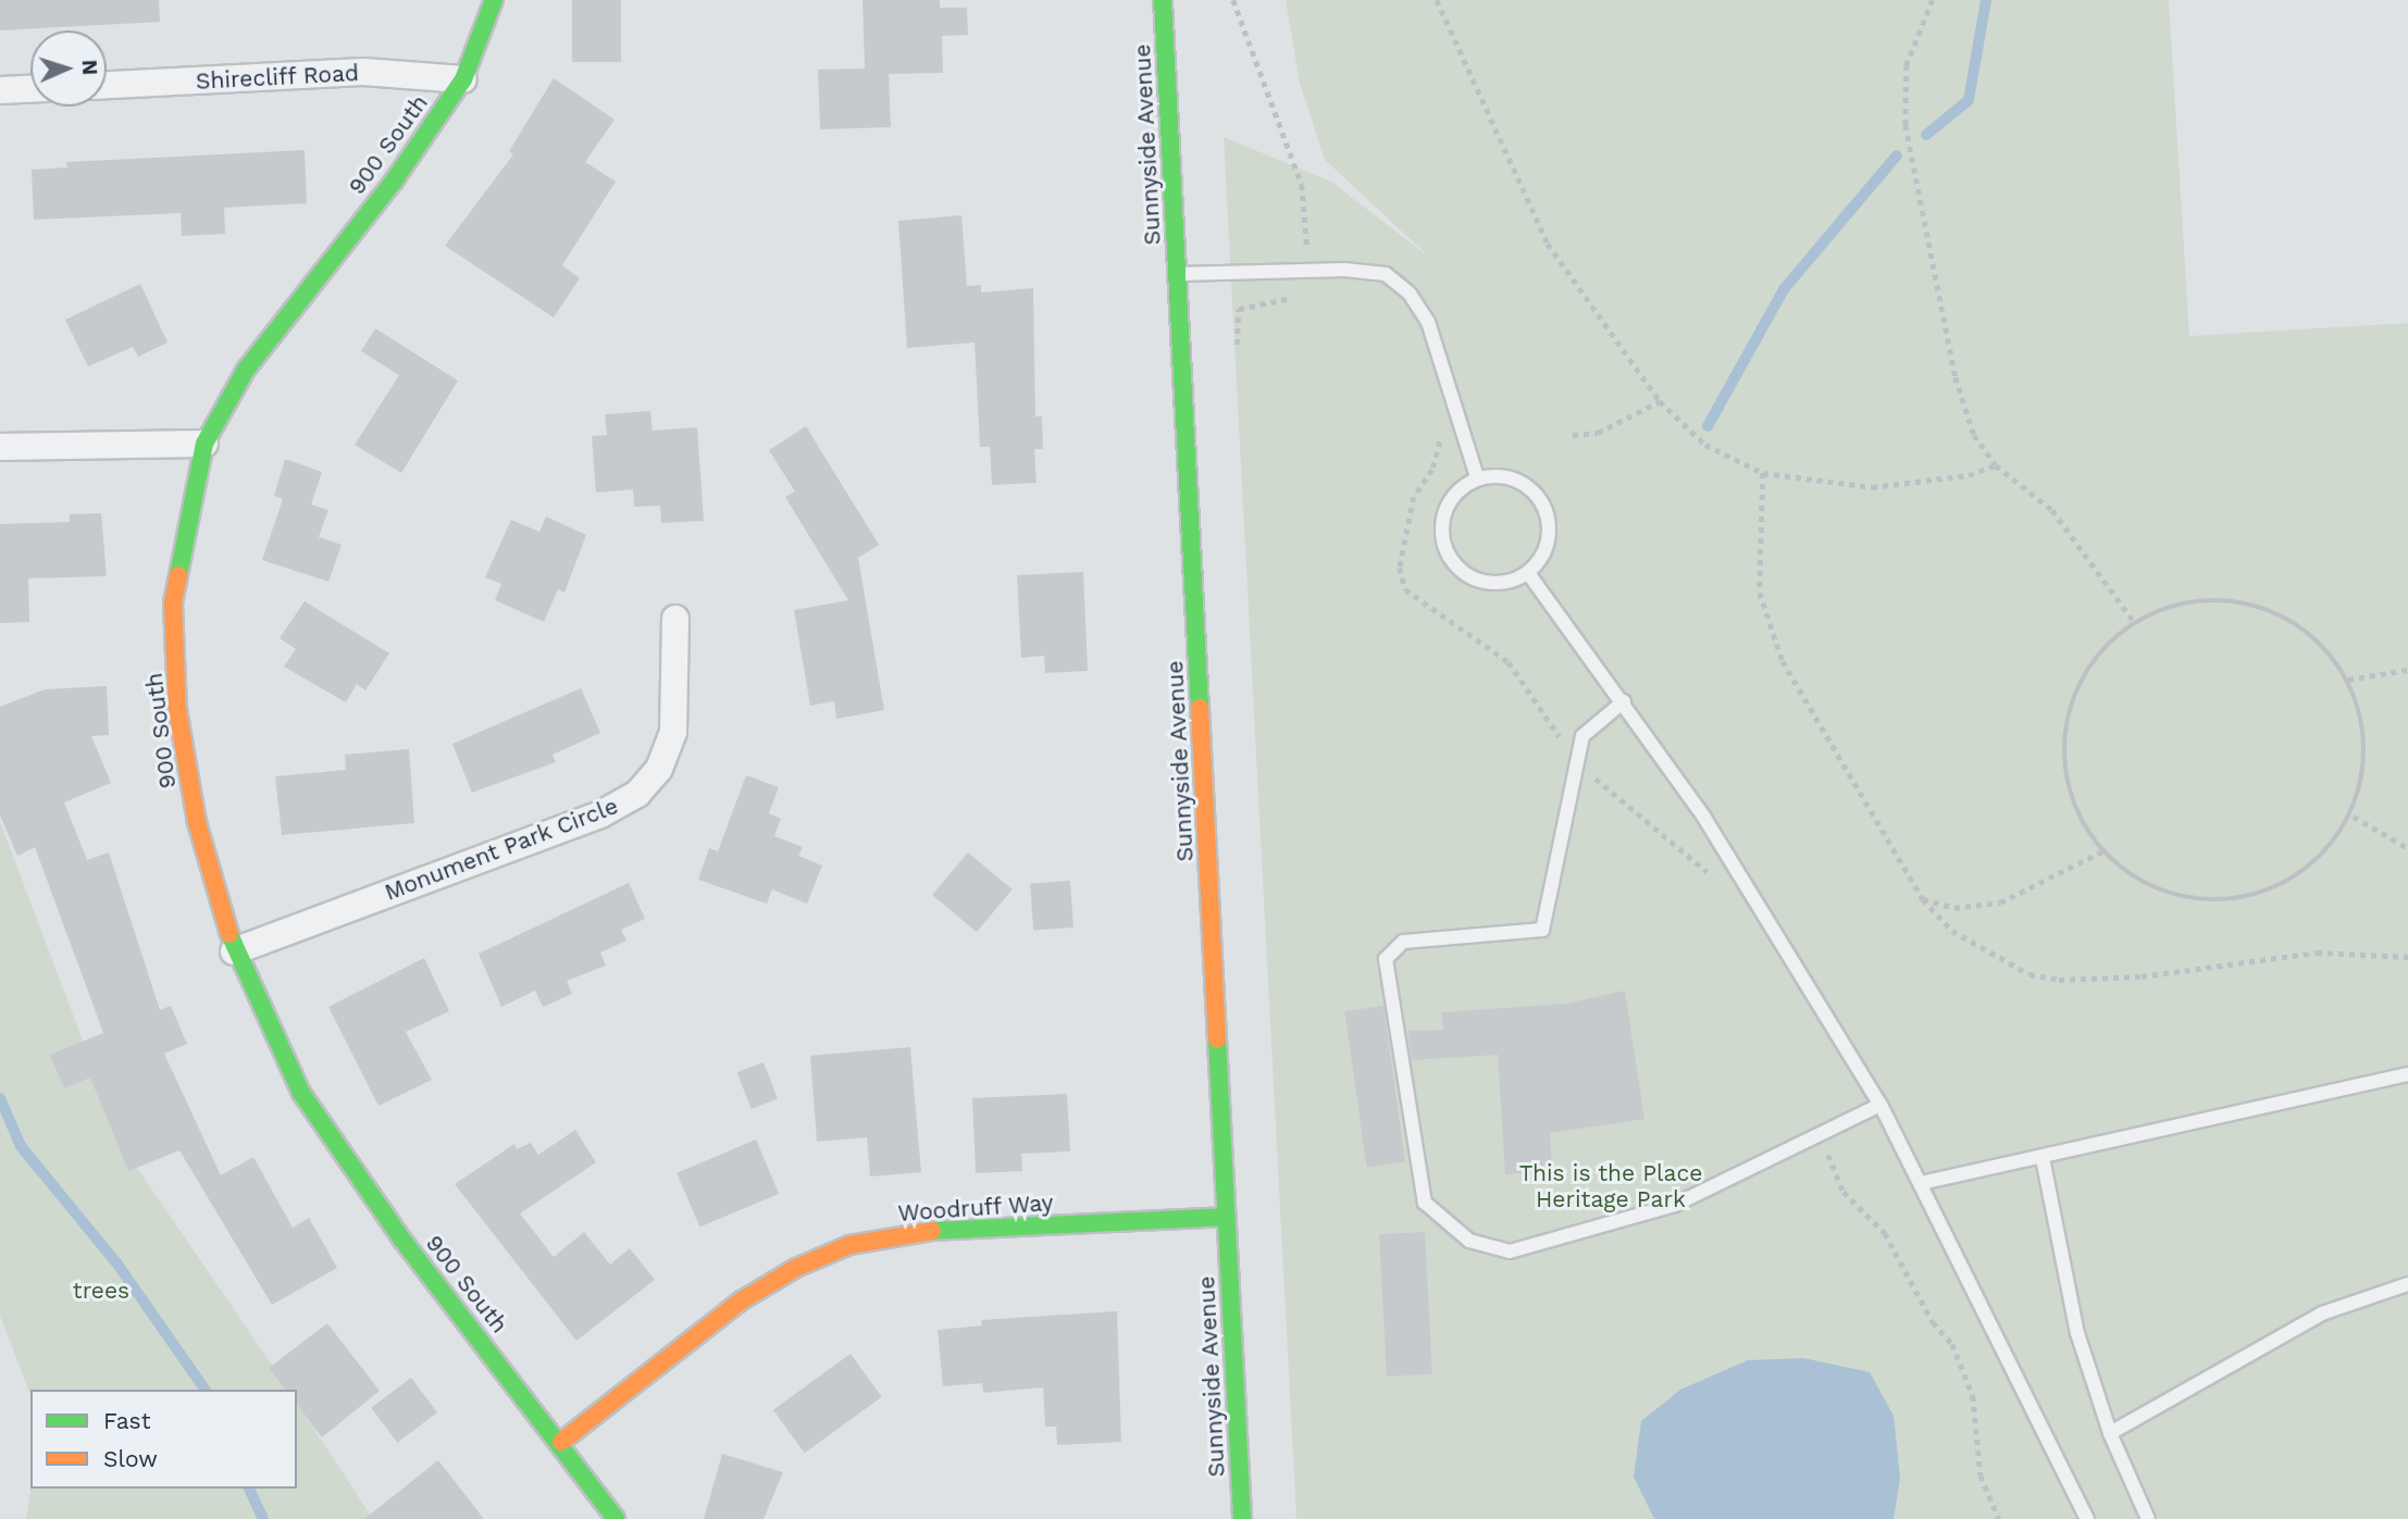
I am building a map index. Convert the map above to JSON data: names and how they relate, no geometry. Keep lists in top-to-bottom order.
{
  "streets": {
    "street": [
      "Shirecliff Road",
      "900 South",
      "Sunnyside Avenue",
      "Monument Park Circle",
      "Woodruff Way"
    ]
  },
  "crossings": [
    ["Shirecliff Road", "900 South"],
    ["900 South", "Monument Park Circle"],
    ["900 South", "Woodruff Way"],
    ["Sunnyside Avenue", "Woodruff Way"]
  ],
  "parks": ["This is the Place Heritage Park", "trees"],
  "legend": ["Fast", "Slow"],
  "north": "right"
}
